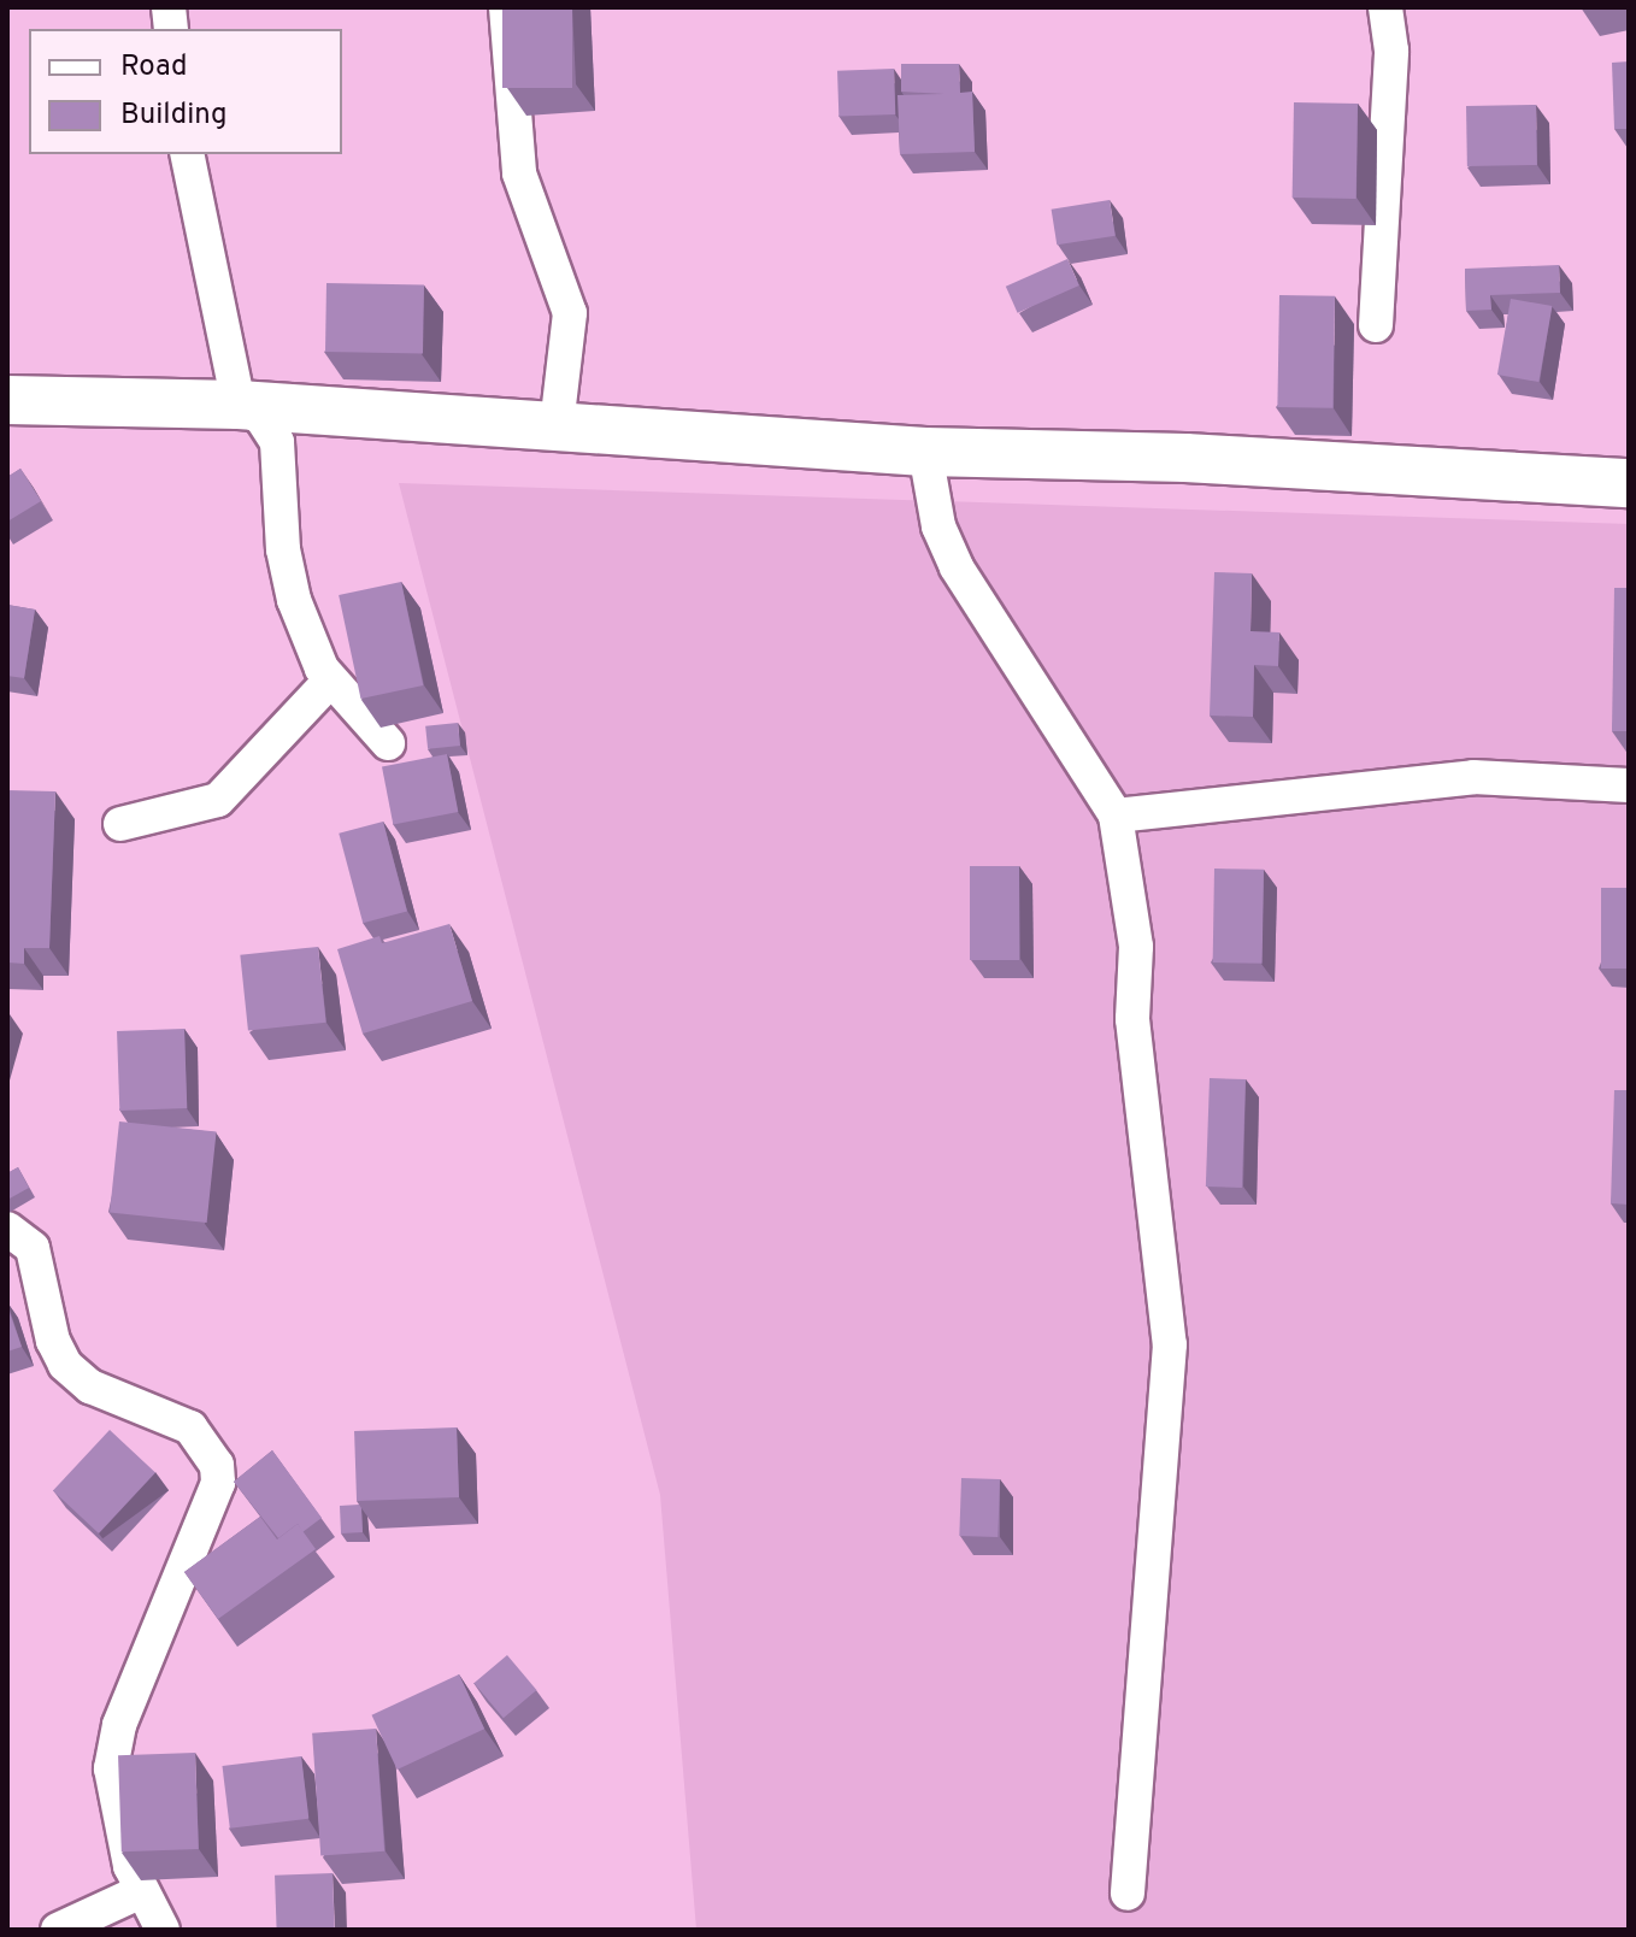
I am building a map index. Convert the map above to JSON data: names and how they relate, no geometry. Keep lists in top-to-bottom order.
{
  "legend": ["Road", "Building"]
}
